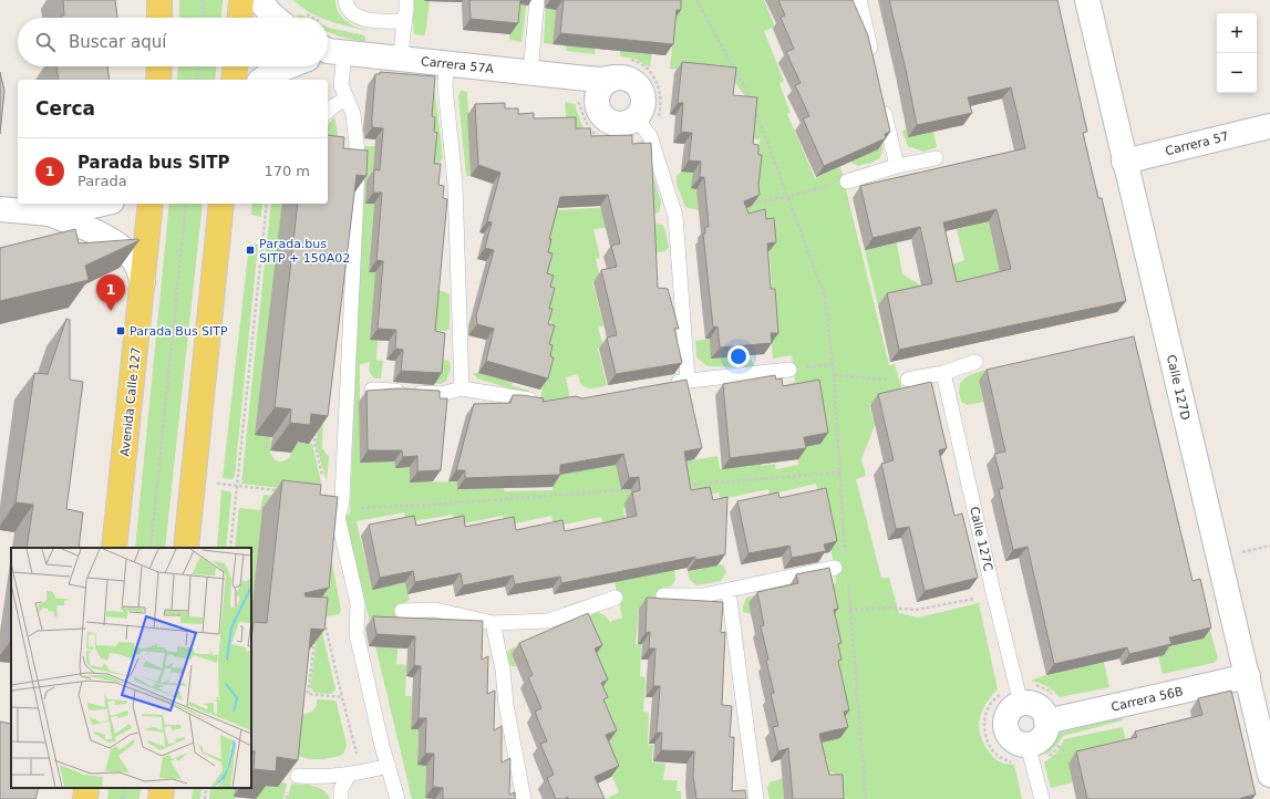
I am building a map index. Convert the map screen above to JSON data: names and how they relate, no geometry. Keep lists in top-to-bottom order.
{
  "streets": {
    "main road": ["Avenida Calle 127"],
    "street": [
      "Carrera 57A",
      "Carrera 57",
      "Calle 127D",
      "Carrera 56B"
    ],
    "lane": ["Calle 127C"]
  },
  "crossings": [
    ["Carrera 57", "Calle 127D"],
    ["Calle 127D", "Carrera 56B"],
    ["Calle 127C", "Carrera 56B"]
  ],
  "places": {
    "transit": ["Parada.bus SITP + 150A02", "Parada Bus SITP"]
  },
  "page": {
    "map_buttons": ["+", "−"],
    "search": "Buscar aquí",
    "heading": "Cerca",
    "list": [
      {
        "mark": "1",
        "name": "Parada bus SITP",
        "note": "Parada",
        "value": "170 m"
      }
    ],
    "pins": "1"
  }
}
